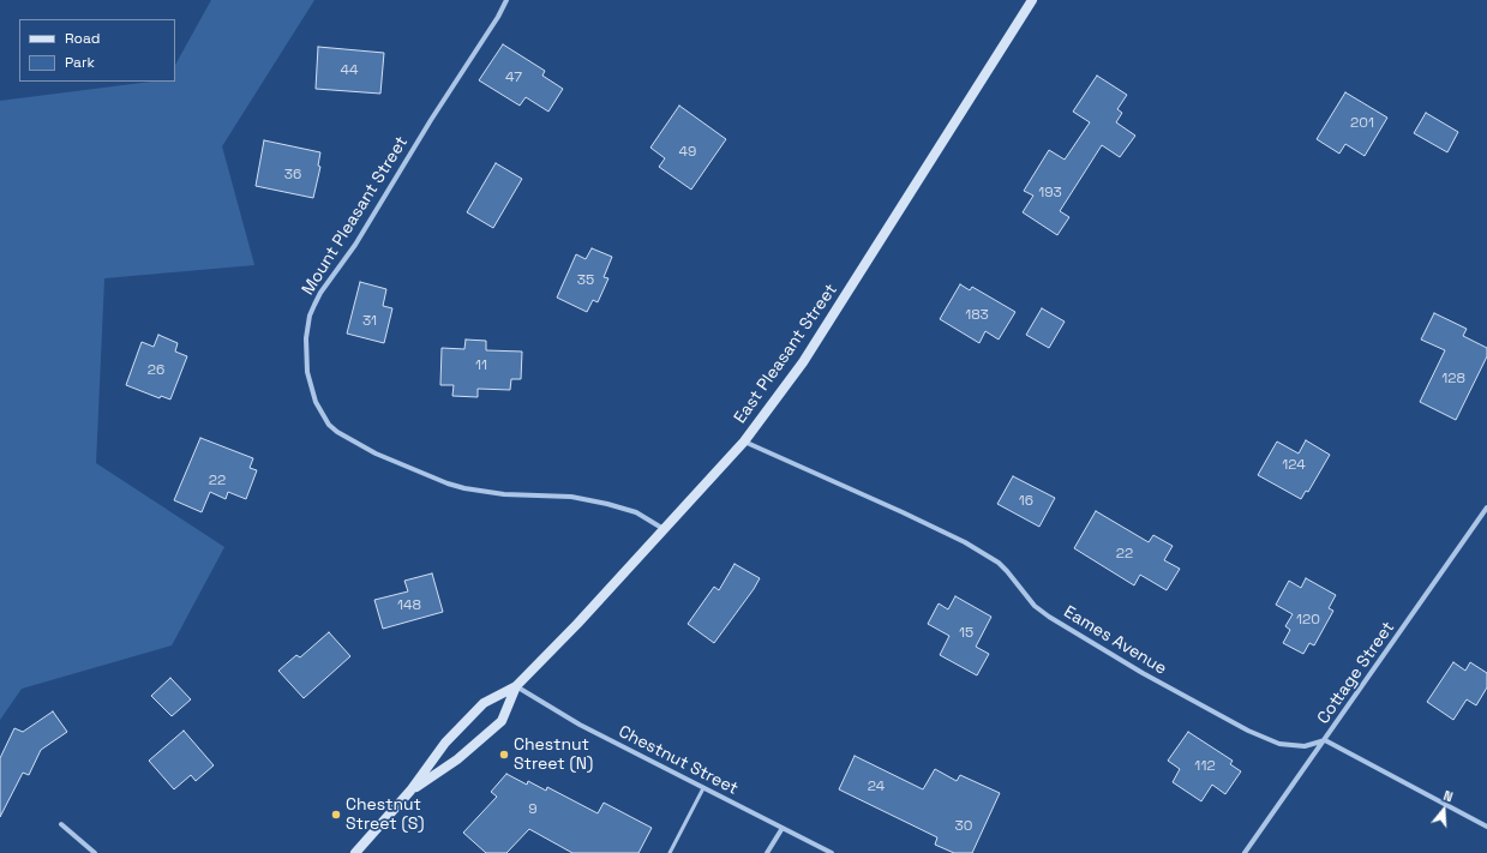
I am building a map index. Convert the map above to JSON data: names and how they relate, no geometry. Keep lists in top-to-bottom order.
{
  "streets": {
    "main road": ["East Pleasant Street"],
    "street": [
      "Mount Pleasant Street",
      "Eames Avenue",
      "Cottage Street",
      "Chestnut Street"
    ]
  },
  "crossings": [
    ["Mount Pleasant Street", "East Pleasant Street"],
    ["East Pleasant Street", "Eames Avenue"],
    ["East Pleasant Street", "Chestnut Street"],
    ["Eames Avenue", "Cottage Street"]
  ],
  "places": ["Chestnut Street (N)", "Chestnut Street (S)"],
  "house_numbers": [
    "44",
    "47",
    "201",
    "49",
    "36",
    "193",
    "35",
    "183",
    "31",
    "11",
    "26",
    "128",
    "124",
    "22",
    "16",
    "22",
    "148",
    "120",
    "15",
    "112",
    "24",
    "9",
    "30"
  ],
  "legend": ["Road", "Park"],
  "north": "top"
}
